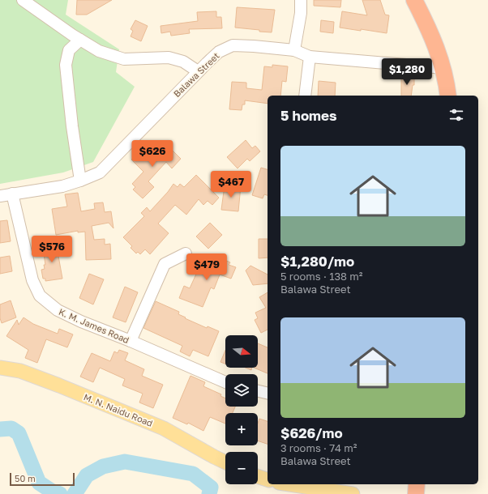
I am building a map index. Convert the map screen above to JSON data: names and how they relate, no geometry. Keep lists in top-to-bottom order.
{
  "streets": {
    "main road": ["M. N. Naidu Road"],
    "street": ["Balawa Street", "K. M. James Road"]
  },
  "crossings": [
    ["Balawa Street", "K. M. James Road"]
  ],
  "scale_bar": "50 m",
  "north": "right",
  "page": {
    "price": [
      "$1,280",
      "$626",
      "$467",
      "$576",
      "$479"
    ],
    "heading": "5 homes",
    "list": [
      {
        "name": "$1,280/mo",
        "note": "5 rooms · 138 m² · Balawa Street"
      },
      {
        "name": "$626/mo",
        "note": "3 rooms · 74 m² · Balawa Street"
      }
    ],
    "map_buttons": ["+", "−"],
    "scale": "50 m"
  }
}
